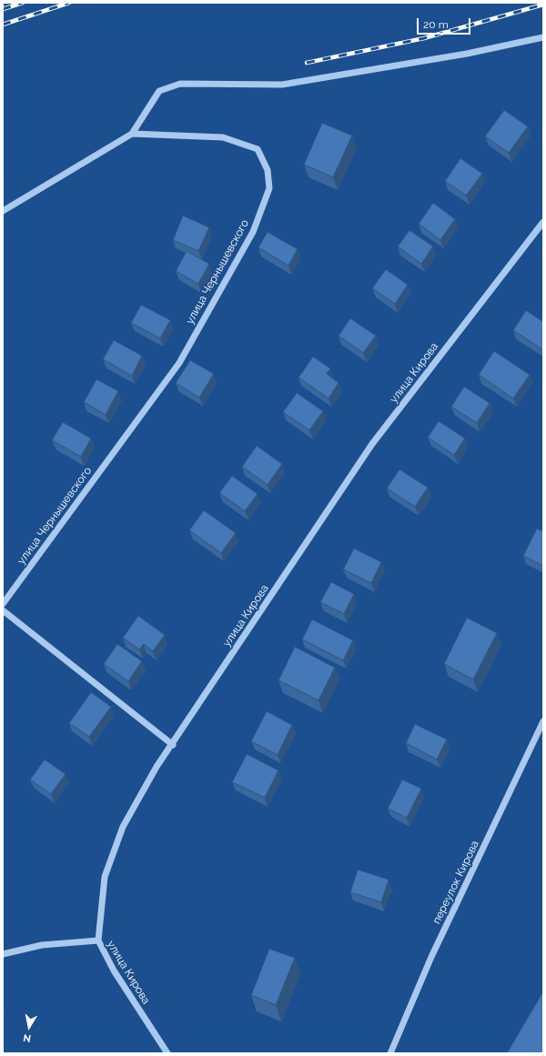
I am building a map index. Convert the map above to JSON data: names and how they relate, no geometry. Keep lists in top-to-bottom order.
{
  "streets": {
    "street": ["улица Чернышевского", "улица Кирова", "переулок Кирова"]
  },
  "scale_bar": "20 m",
  "north": "bottom"
}
